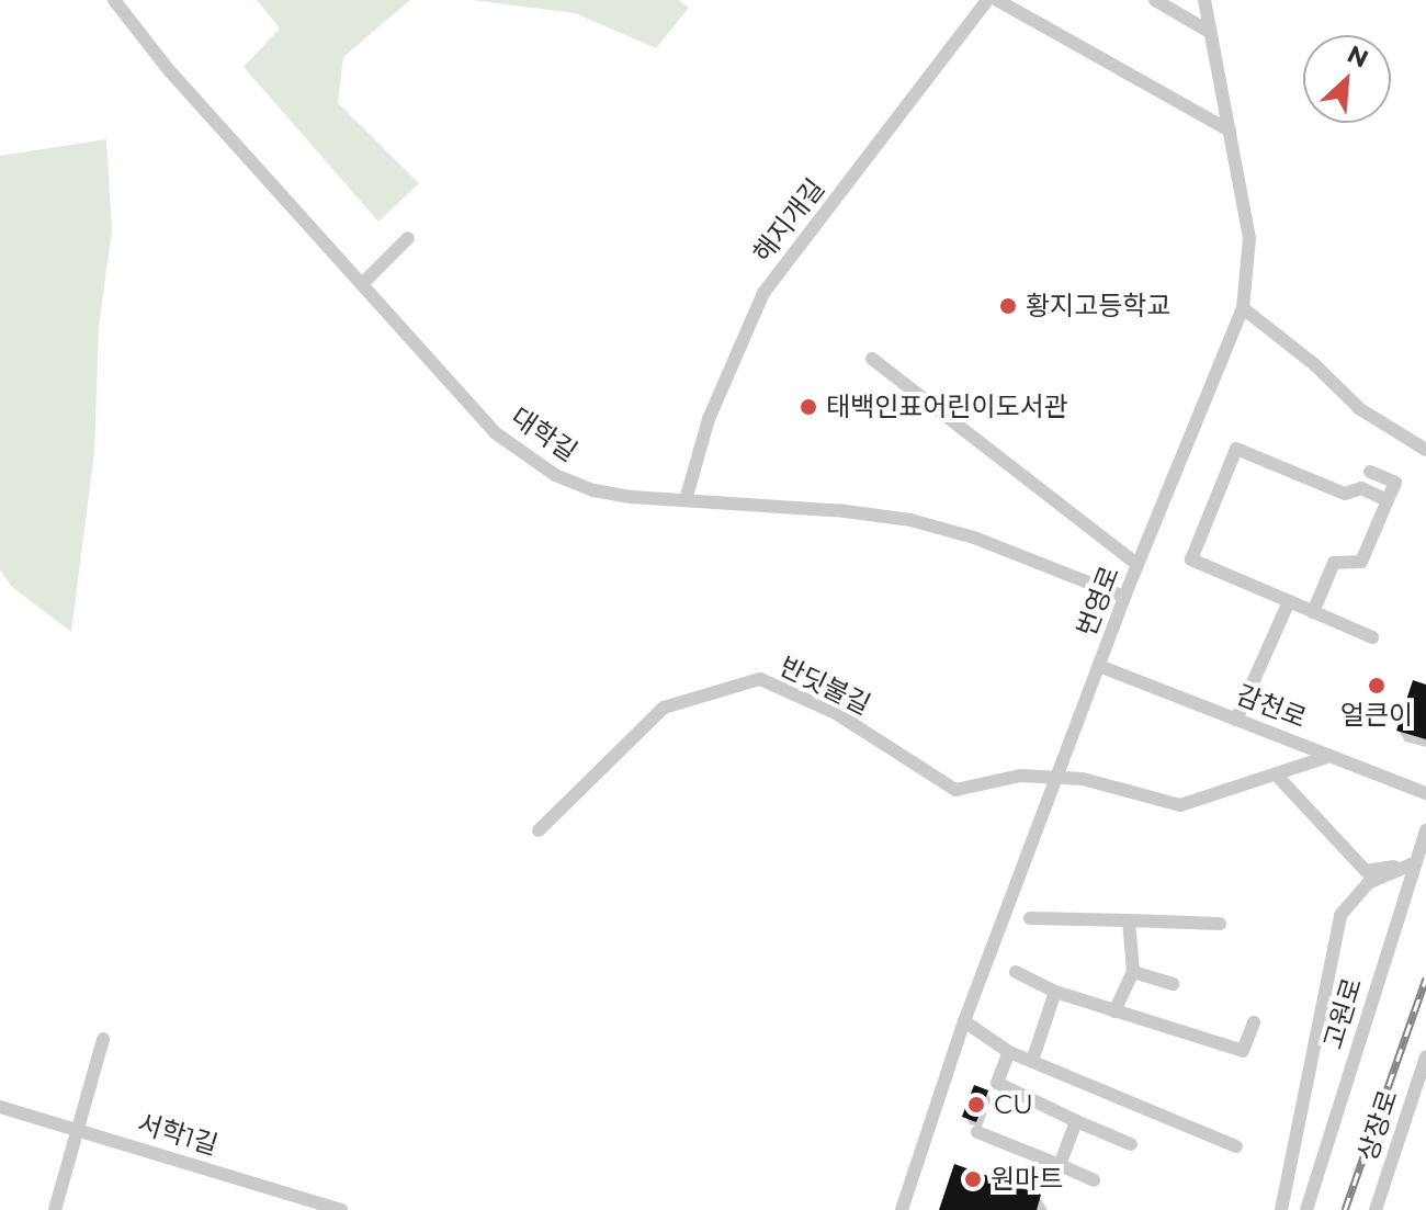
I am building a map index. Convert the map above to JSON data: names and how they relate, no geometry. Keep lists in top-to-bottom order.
{
  "streets": {
    "street": [
      "해지개길",
      "대학길",
      "번영로",
      "반딧불길",
      "감천로",
      "고원로",
      "상장로",
      "서학1길"
    ]
  },
  "crossings": [
    ["해지개길", "대학길"],
    ["대학길", "번영로"],
    ["번영로", "감천로"]
  ],
  "places": [
    "황지고등학교",
    "태백인표어린이도서관",
    "얼큰이",
    "CU",
    "원마트"
  ],
  "north": "top right"
}
